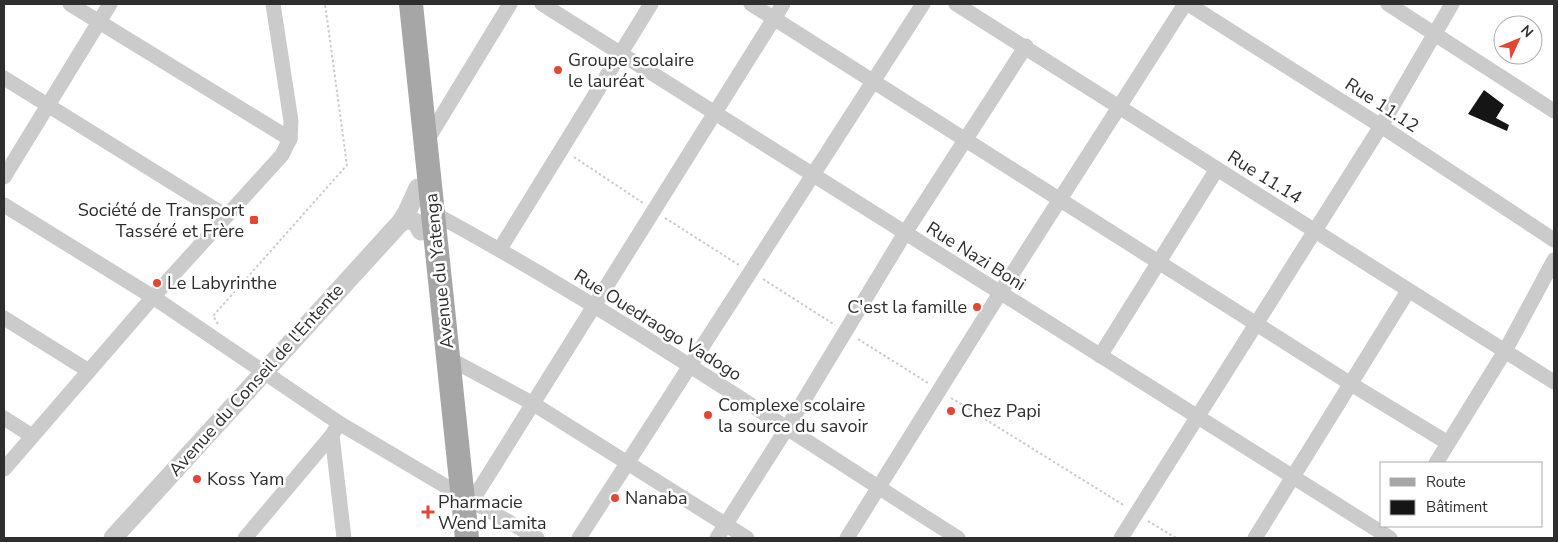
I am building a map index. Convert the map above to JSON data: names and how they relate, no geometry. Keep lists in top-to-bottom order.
{
  "streets": {
    "main road": ["Avenue du Yatenga"],
    "street": [
      "Rue 11.12",
      "Rue 11.14",
      "Rue Nazi Boni",
      "Rue Ouedraogo Vadogo",
      "Avenue du Conseil de l'Entente"
    ]
  },
  "crossings": [
    ["Avenue du Yatenga", "Rue Ouedraogo Vadogo"],
    ["Avenue du Yatenga", "Avenue du Conseil de l'Entente"],
    ["Rue Ouedraogo Vadogo", "Avenue du Conseil de l'Entente"]
  ],
  "places": {
    "other": [
      "Groupe scolaire le lauréat",
      "Le Labyrinthe",
      "C'est la famille",
      "Chez Papi",
      "Complexe scolaire la source du savoir",
      "Koss Yam",
      "Nanaba"
    ],
    "transit": ["Société de Transport Tasséré et Frère"],
    "health": ["Pharmacie Wend Lamita"]
  },
  "legend": ["Route", "Bâtiment"],
  "north": "top right"
}
